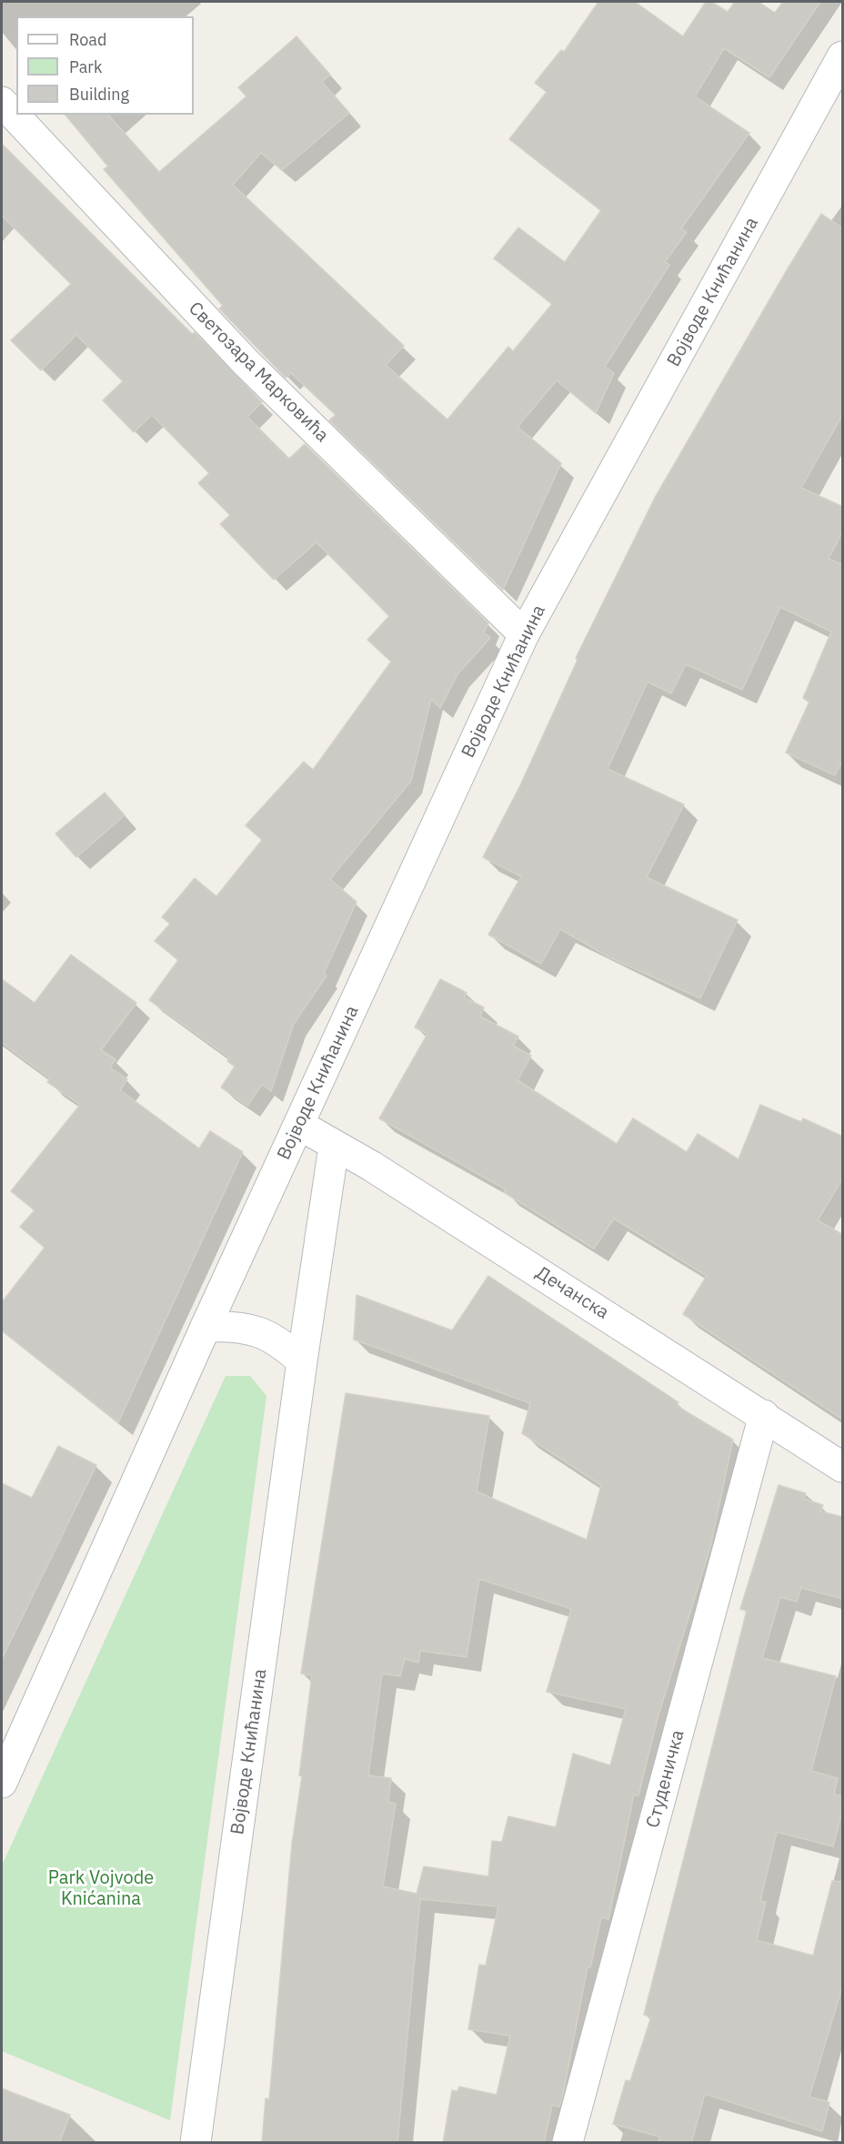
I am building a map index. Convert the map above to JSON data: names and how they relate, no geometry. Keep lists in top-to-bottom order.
{
  "streets": {
    "street": [
      "Војводе Книћанина",
      "Светозара Марковића",
      "Дечанска",
      "Студеничка"
    ]
  },
  "crossings": [
    ["Војводе Книћанина", "Светозара Марковића"],
    ["Војводе Книћанина", "Дечанска"],
    ["Дечанска", "Студеничка"]
  ],
  "parks": ["Park Vojvode Knićanina"],
  "legend": ["Road", "Park", "Building"]
}
